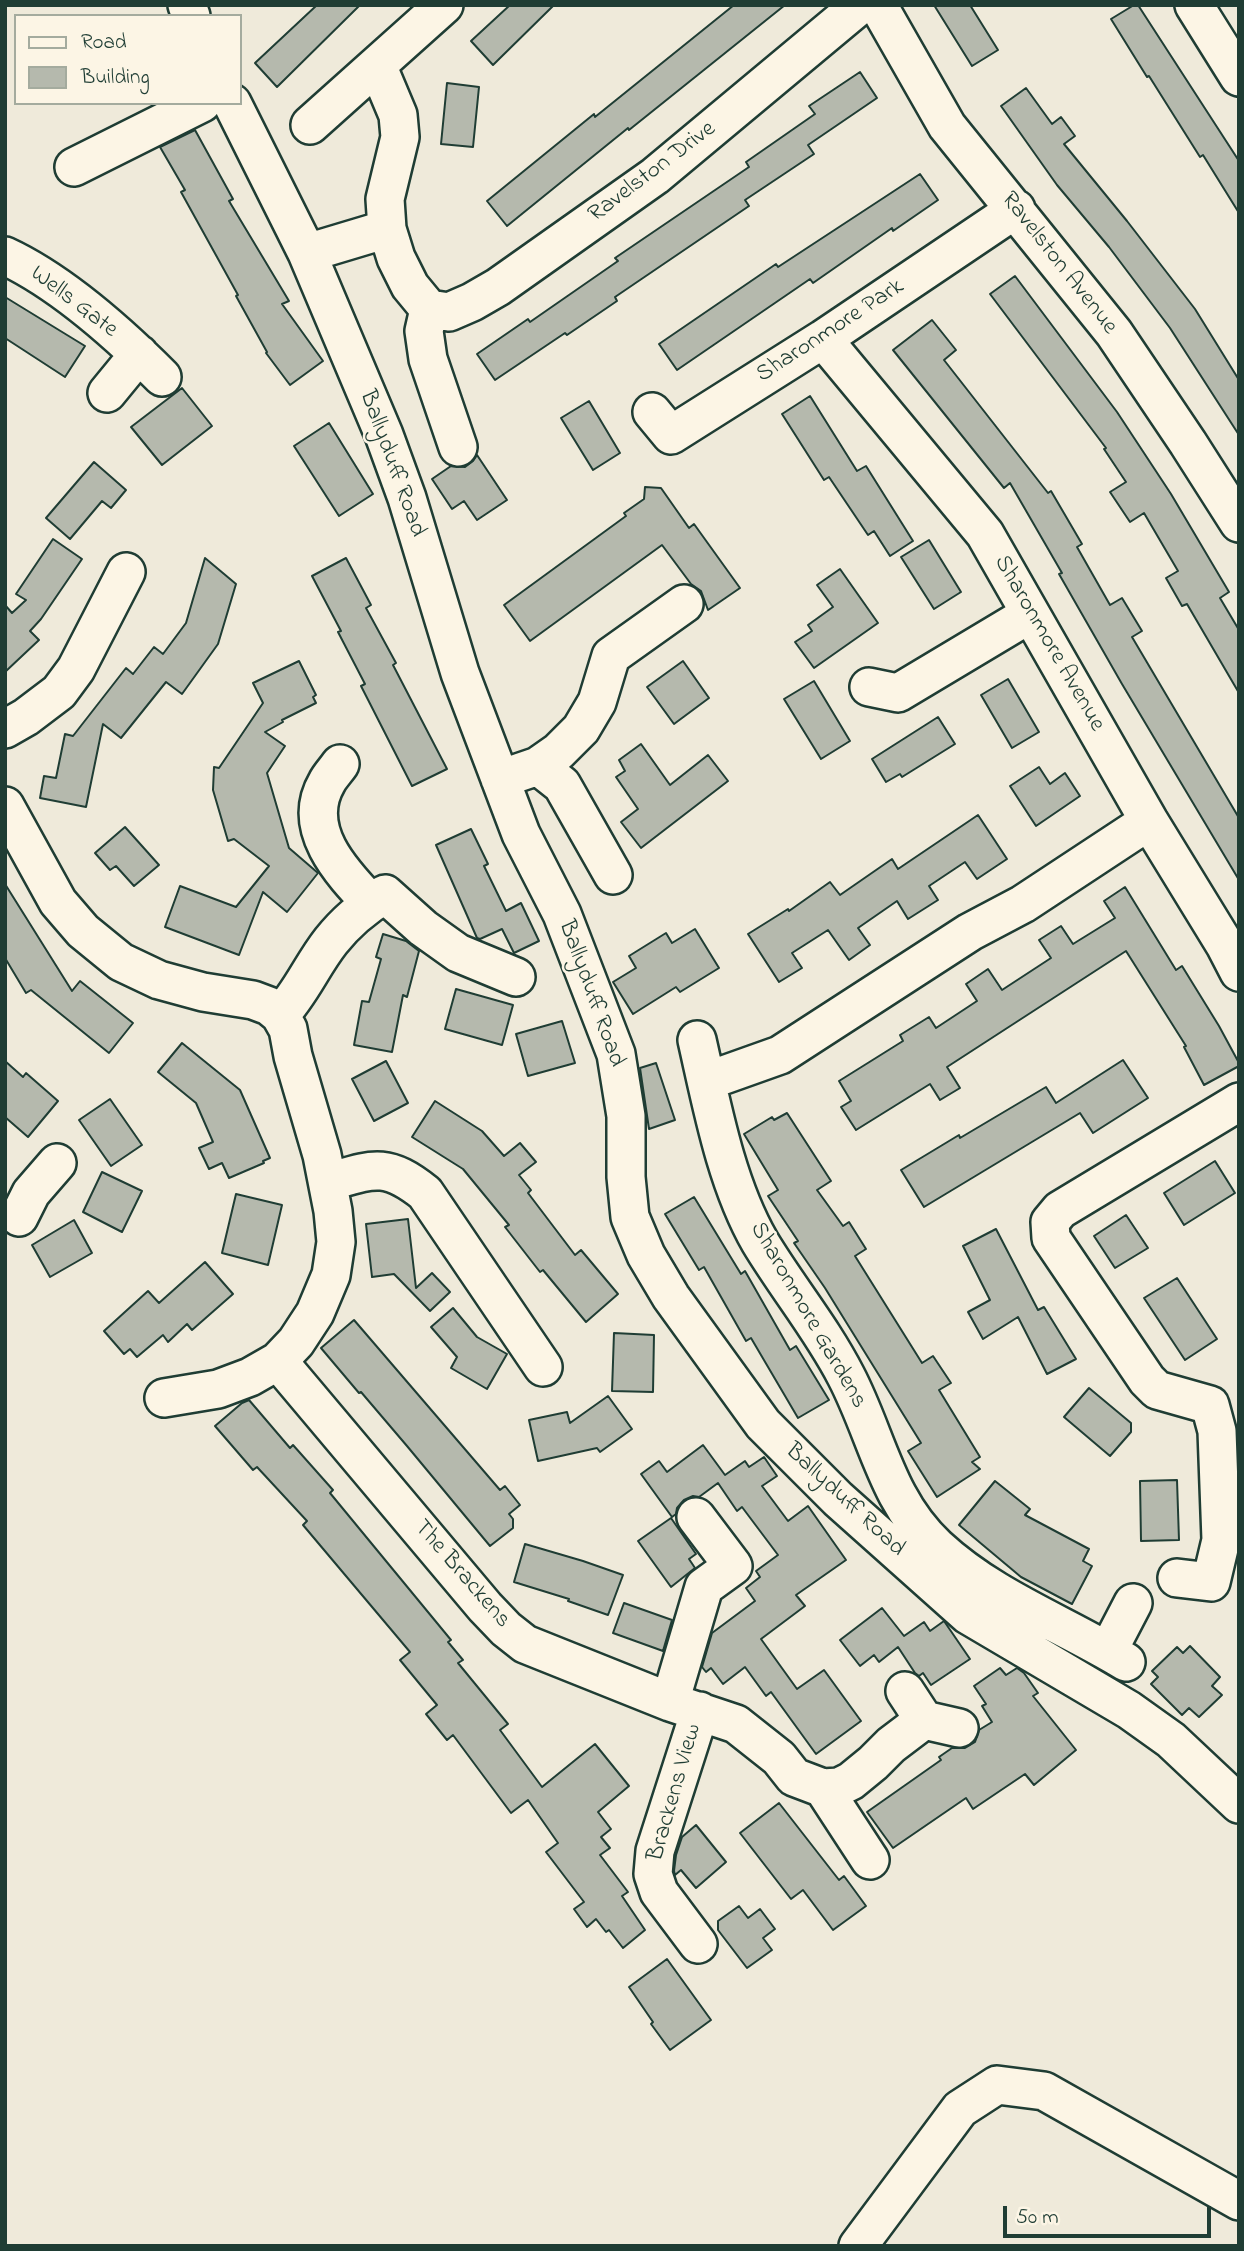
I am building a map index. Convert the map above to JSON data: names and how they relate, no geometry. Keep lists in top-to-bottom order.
{
  "streets": {
    "street": [
      "Ravelston Drive",
      "Ravelston Avenue",
      "Wells Gate",
      "Sharonmore Park",
      "Ballyduff Road",
      "Sharonmore Avenue",
      "Sharonmore Gardens",
      "The Brackens",
      "Brackens View"
    ]
  },
  "crossings": [
    ["Ravelston Avenue", "Sharonmore Park"],
    ["Sharonmore Park", "Sharonmore Avenue"],
    ["The Brackens", "Brackens View"]
  ],
  "legend": ["Road", "Building"],
  "scale_bar": "50 m"
}
